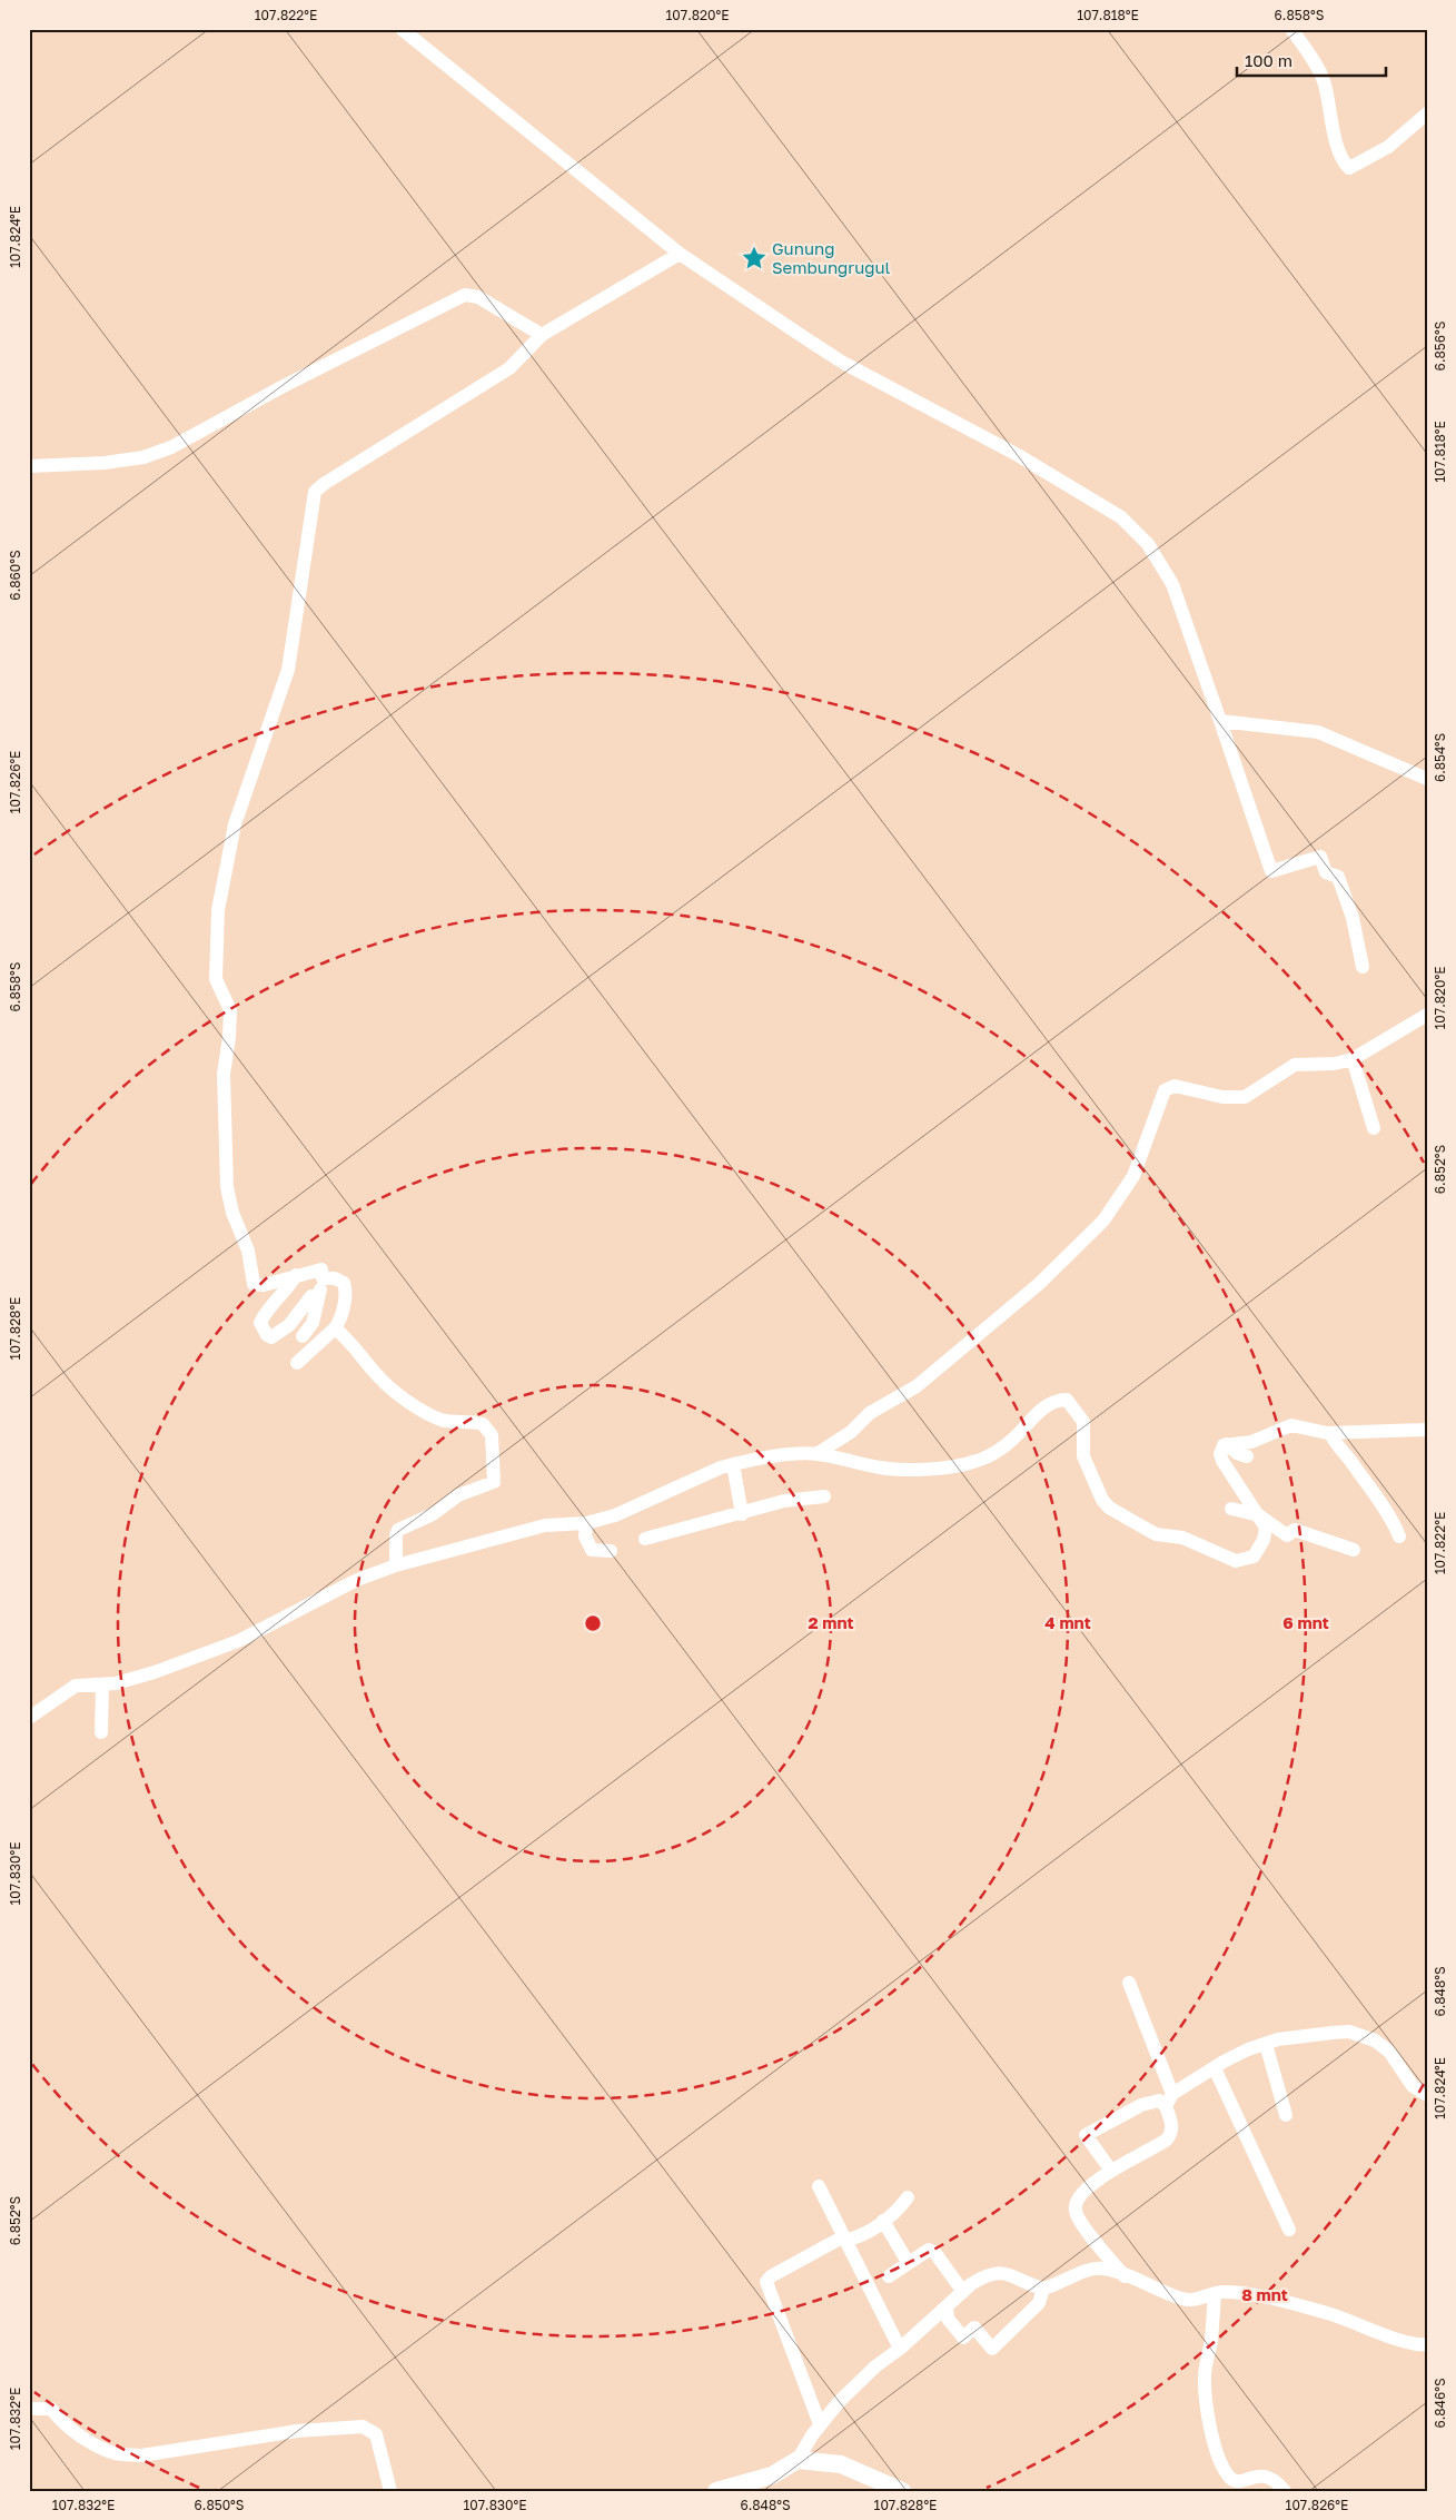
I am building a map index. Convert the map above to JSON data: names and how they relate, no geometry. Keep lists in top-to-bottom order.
{
  "places": {
    "place": ["Gunung Sembungrugul"]
  },
  "scale_bar": "100 m",
  "coordinates": [
    "107.822°E",
    "107.820°E",
    "107.818°E",
    "6.858°S",
    "107.824°E",
    "6.856°S",
    "6.860°S",
    "6.854°S",
    "107.826°E",
    "6.852°S",
    "107.828°E",
    "107.830°E",
    "6.848°S",
    "6.846°S",
    "107.832°E",
    "6.850°S"
  ],
  "rings": [
    "2 mnt",
    "4 mnt",
    "6 mnt",
    "8 mnt"
  ]
}
